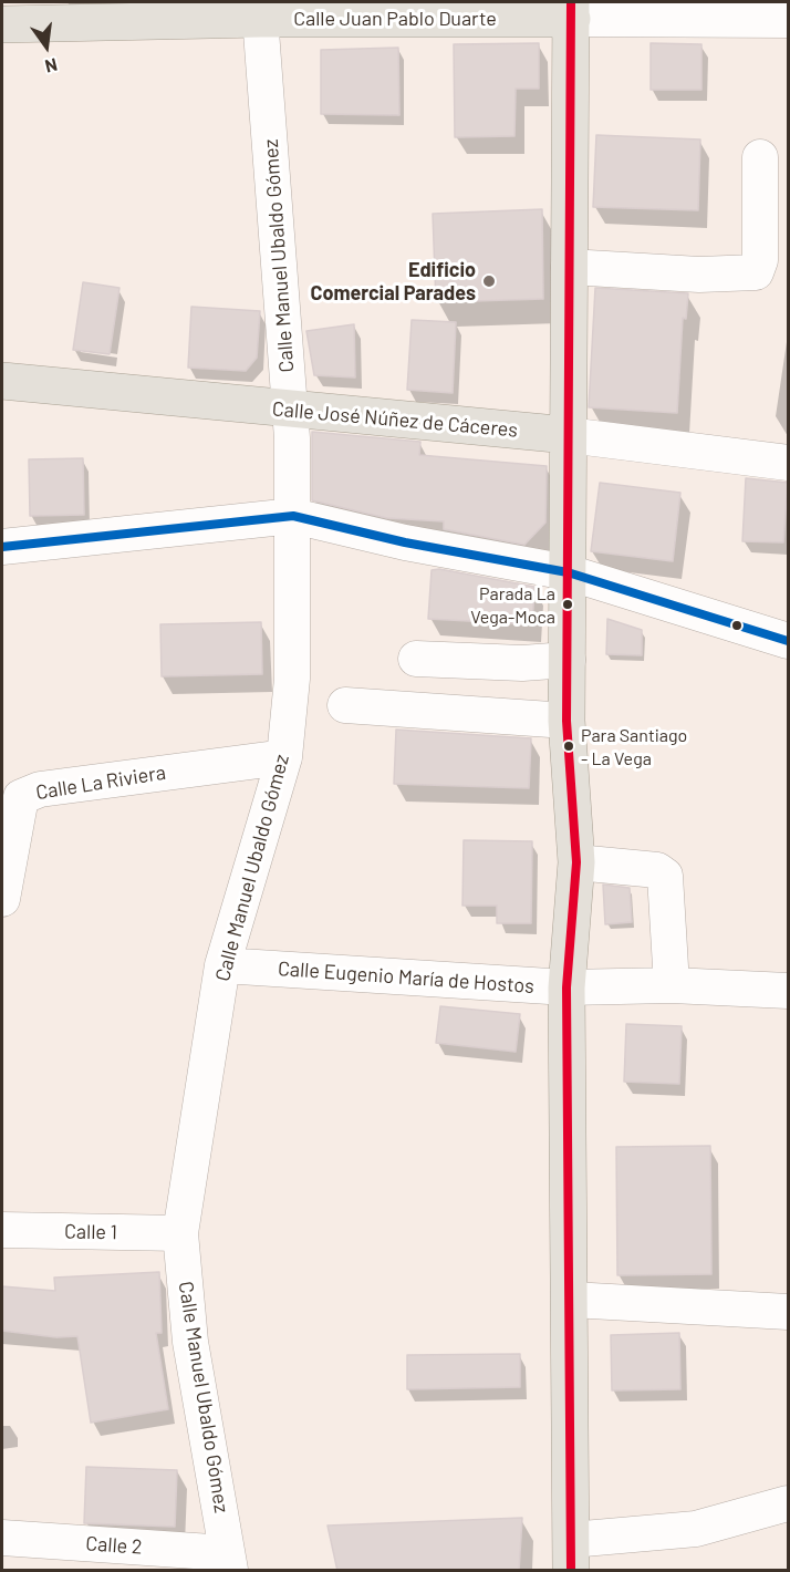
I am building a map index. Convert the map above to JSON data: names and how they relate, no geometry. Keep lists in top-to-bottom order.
{
  "streets": {
    "main road": ["Calle Juan Pablo Duarte", "Calle José Núñez de Cáceres"],
    "street": [
      "Calle Manuel Ubaldo Gómez",
      "Calle La Riviera",
      "Calle Eugenio María de Hostos",
      "Calle 1",
      "Calle 2"
    ]
  },
  "crossings": [
    ["Calle Juan Pablo Duarte", "Calle Manuel Ubaldo Gómez"],
    ["Calle Manuel Ubaldo Gómez", "Calle José Núñez de Cáceres"],
    ["Calle Manuel Ubaldo Gómez", "Calle La Riviera"],
    ["Calle Manuel Ubaldo Gómez", "Calle Eugenio María de Hostos"],
    ["Calle Manuel Ubaldo Gómez", "Calle 1"],
    ["Calle Manuel Ubaldo Gómez", "Calle 2"]
  ],
  "places": ["Edificio Comercial Parades", "Parada La Vega-Moca", "Para Santiago - La Vega"],
  "north": "bottom"
}
